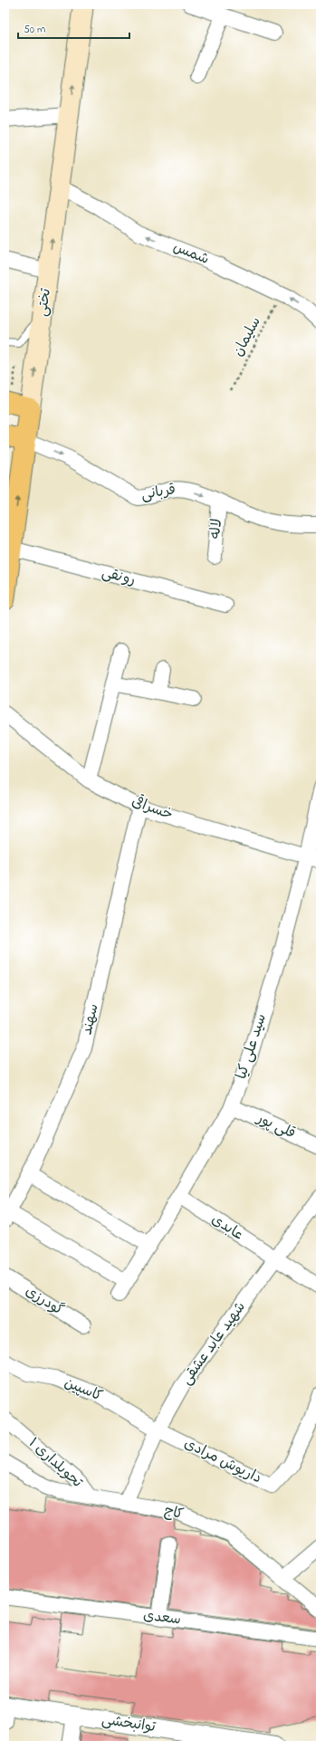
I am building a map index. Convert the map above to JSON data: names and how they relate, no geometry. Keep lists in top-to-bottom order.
{
  "streets": {
    "main road": ["تختی"],
    "street": [
      "شمس",
      "قربانی",
      "لاله",
      "رونقی",
      "خسراقی",
      "سهند",
      "سید علی کیا",
      "قلی پور",
      "عابدی",
      "گودرزی",
      "شهید عابد عشقی",
      "کاسپین",
      "داریوش مرادی",
      "تحویلداری ۱",
      "کاج",
      "سعدی",
      "توانبخشی"
    ],
    "path": ["سلیمان"]
  },
  "crossings": [
    ["شمس", "تختی"],
    ["شمس", "سلیمان"],
    ["تختی", "قربانی"],
    ["تختی", "رونقی"],
    ["قربانی", "لاله"],
    ["خسراقی", "سهند"],
    ["خسراقی", "سید علی کیا"],
    ["سید علی کیا", "قلی پور"],
    ["سید علی کیا", "عابدی"],
    ["عابدی", "شهید عابد عشقی"],
    ["شهید عابد عشقی", "کاسپین"],
    ["شهید عابد عشقی", "داریوش مرادی"],
    ["شهید عابد عشقی", "کاج"],
    ["کاسپین", "داریوش مرادی"],
    ["تحویلداری ۱", "کاج"]
  ],
  "one_way": ["شمس", "تختی", "قربانی"],
  "scale_bar": "50 m"
}
